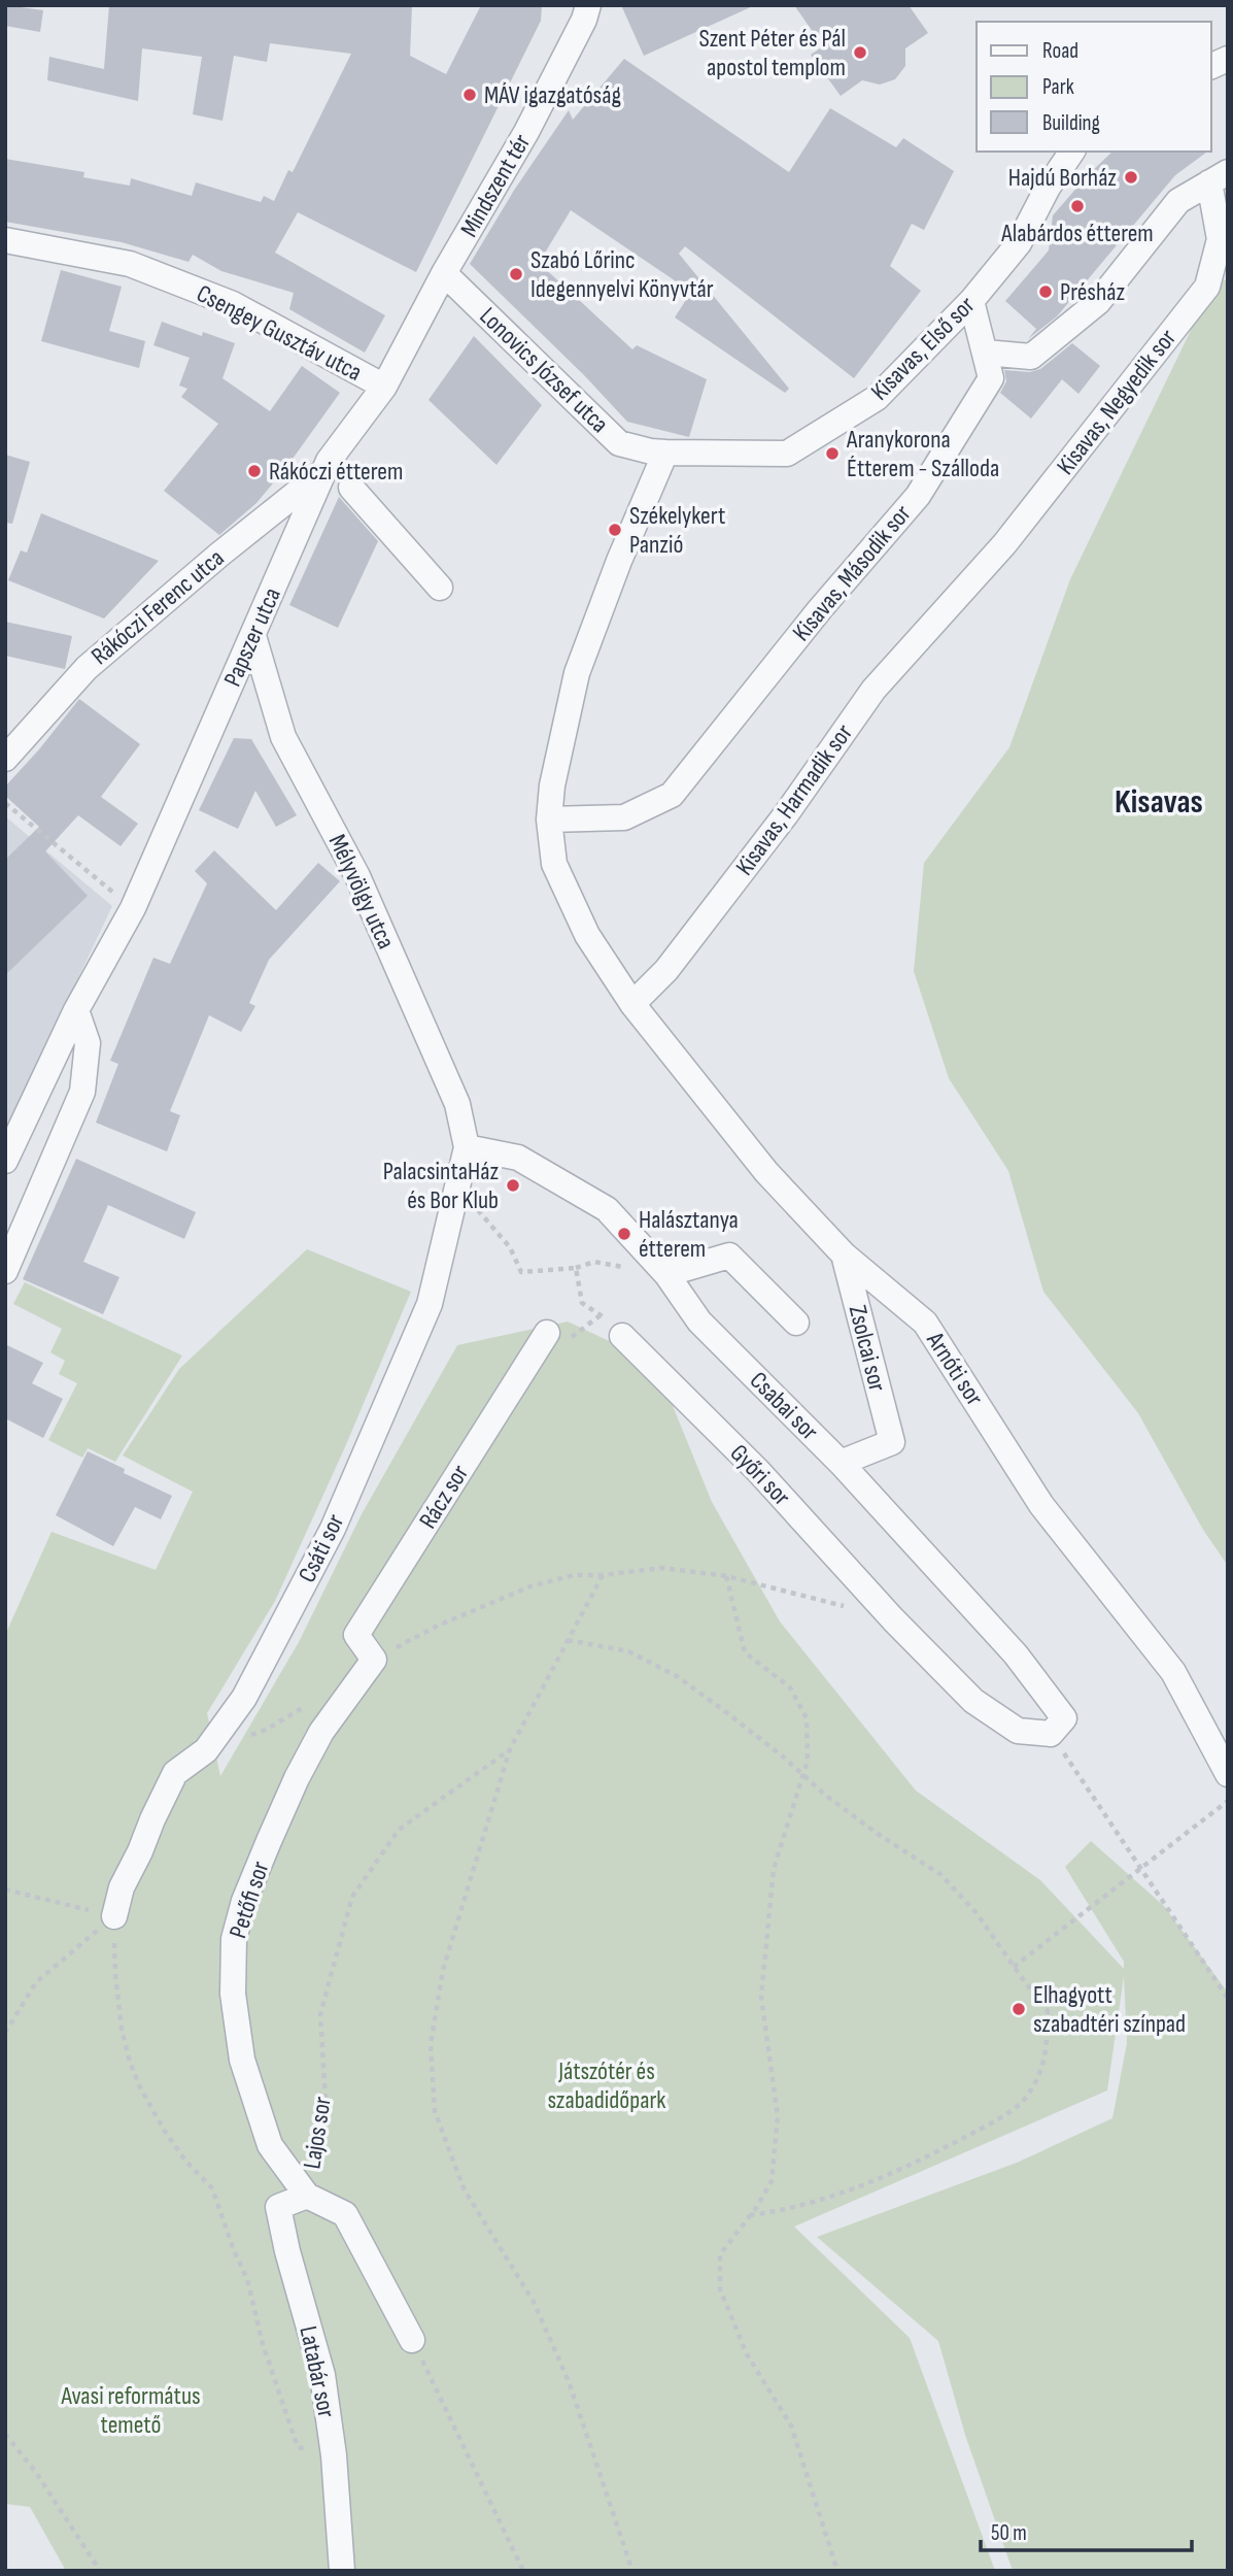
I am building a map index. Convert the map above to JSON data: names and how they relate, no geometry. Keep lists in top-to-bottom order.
{
  "streets": {
    "street": [
      "Mindszent tér",
      "Csengey Gusztáv utca",
      "Kisavas, Első sor",
      "Lonovics József utca",
      "Kisavas, Negyedik sor",
      "Kisavas, Második sor",
      "Rákóczi Ferenc utca",
      "Papszer utca",
      "Kisavas, Harmadik sor",
      "Mélyvölgy utca",
      "Zsolcai sor",
      "Arnóti sor",
      "Csabai sor",
      "Győri sor",
      "Rácz sor",
      "Csáti sor",
      "Petőfi sor",
      "Lajos sor",
      "Latabár sor"
    ]
  },
  "crossings": [
    ["Mindszent tér", "Lonovics József utca"],
    ["Mindszent tér", "Papszer utca"],
    ["Csengey Gusztáv utca", "Papszer utca"],
    ["Kisavas, Első sor", "Lonovics József utca"],
    ["Kisavas, Első sor", "Kisavas, Második sor"],
    ["Lonovics József utca", "Papszer utca"],
    ["Kisavas, Negyedik sor", "Kisavas, Harmadik sor"],
    ["Rákóczi Ferenc utca", "Papszer utca"],
    ["Papszer utca", "Mélyvölgy utca"],
    ["Kisavas, Harmadik sor", "Arnóti sor"],
    ["Mélyvölgy utca", "Csabai sor"],
    ["Mélyvölgy utca", "Csáti sor"],
    ["Zsolcai sor", "Arnóti sor"],
    ["Zsolcai sor", "Csabai sor"],
    ["Csabai sor", "Győri sor"],
    ["Csabai sor", "Csáti sor"],
    ["Rácz sor", "Petőfi sor"],
    ["Petőfi sor", "Lajos sor"],
    ["Petőfi sor", "Latabár sor"],
    ["Lajos sor", "Latabár sor"]
  ],
  "districts": ["Kisavas"],
  "parks": ["Játszótér és szabadidőpark", "Avasi református temető"],
  "places": [
    "Szent Péter és Pál apostol templom",
    "MÁV igazgatóság",
    "Hajdú Borház",
    "Alabárdos étterem",
    "Szabó Lőrinc Idegennyelvi Könyvtár",
    "Présház",
    "Aranykorona Étterem - Szálloda",
    "Rákóczi étterem",
    "Székelykert Panzió",
    "PalacsintaHáz és Bor Klub",
    "Halásztanya étterem",
    "Elhagyott szabadtéri színpad"
  ],
  "legend": ["Road", "Park", "Building"],
  "scale_bar": "50 m"
}
